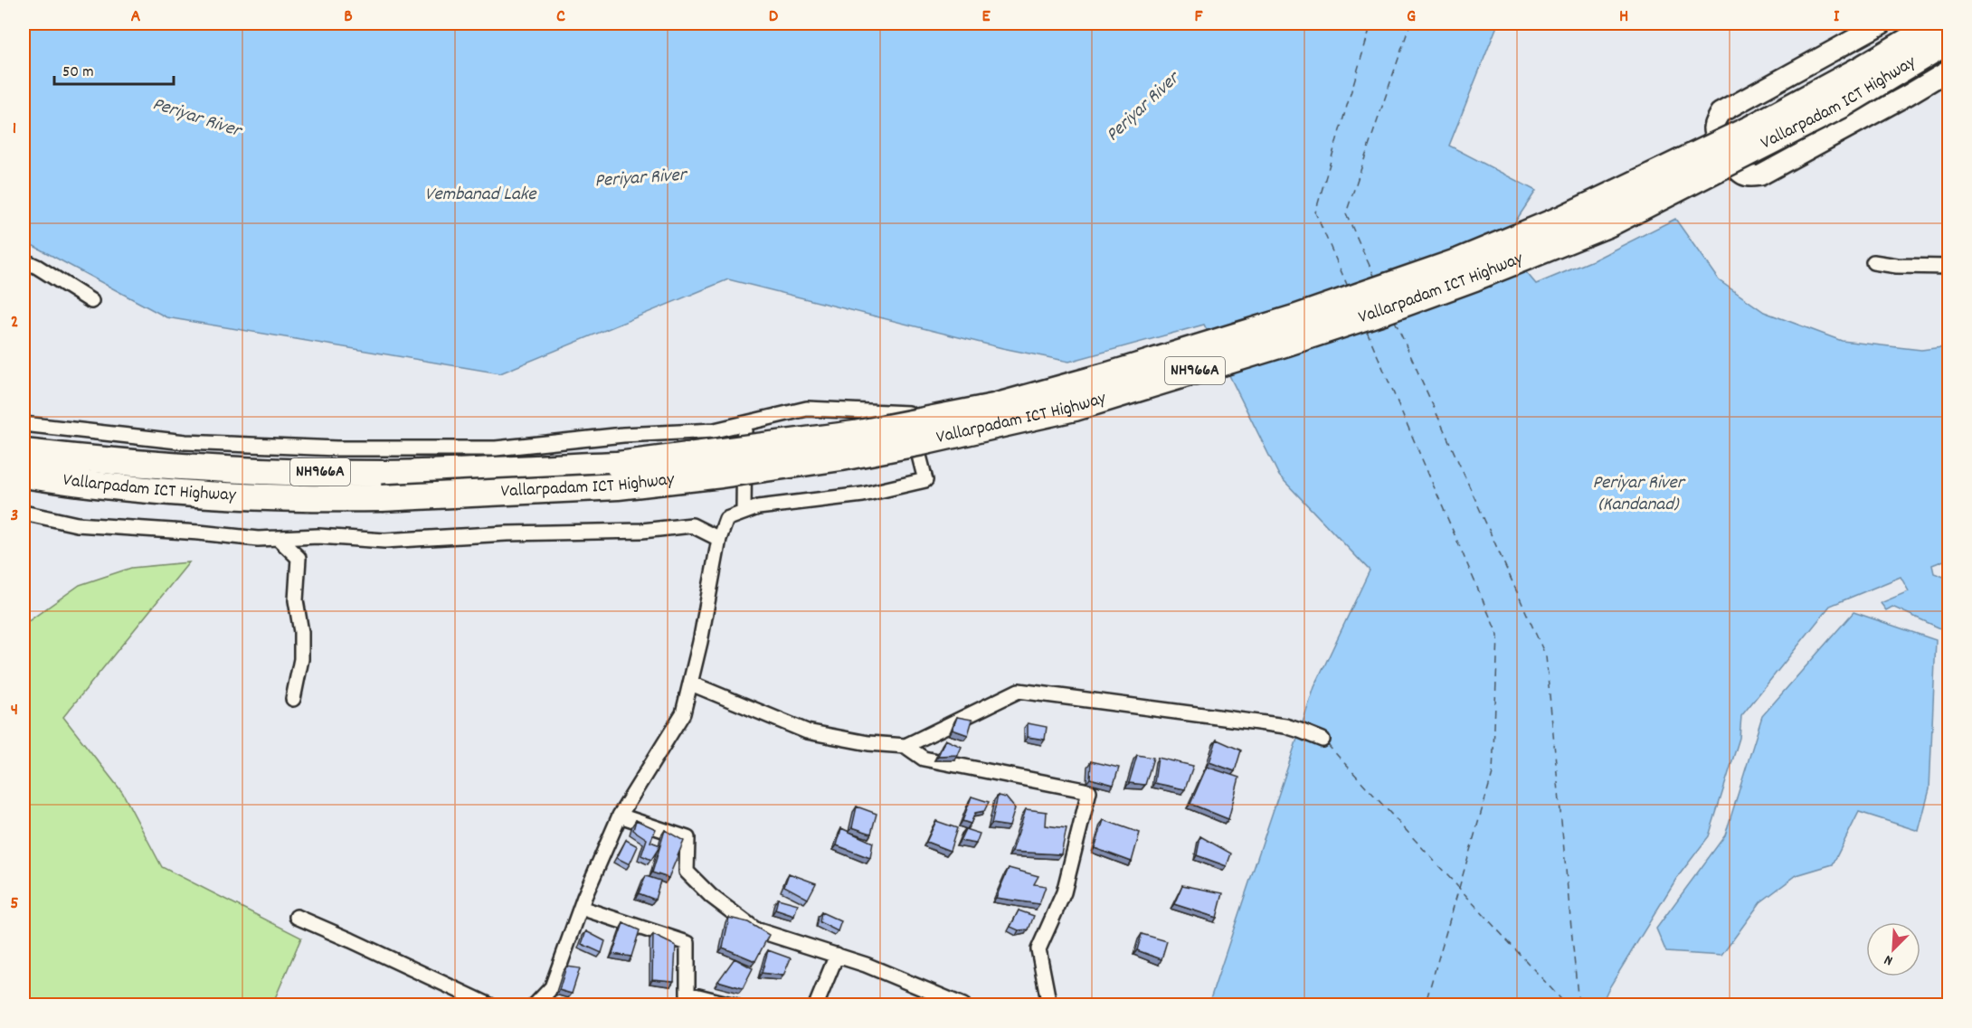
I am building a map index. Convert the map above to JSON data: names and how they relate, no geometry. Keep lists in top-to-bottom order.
{
  "streets": {
    "highway": ["Vallarpadam ICT Highway", "NH966A"]
  },
  "water": ["Periyar River", "Vembanad Lake", "Periyar River (Kandanad)"],
  "scale_bar": "50 m",
  "north": "bottom left",
  "grid": {
    "columns": [
      "A",
      "B",
      "C",
      "D",
      "E",
      "F",
      "G",
      "H",
      "I"
    ],
    "rows": [
      "1",
      "2",
      "3",
      "4",
      "5"
    ]
  }
}
